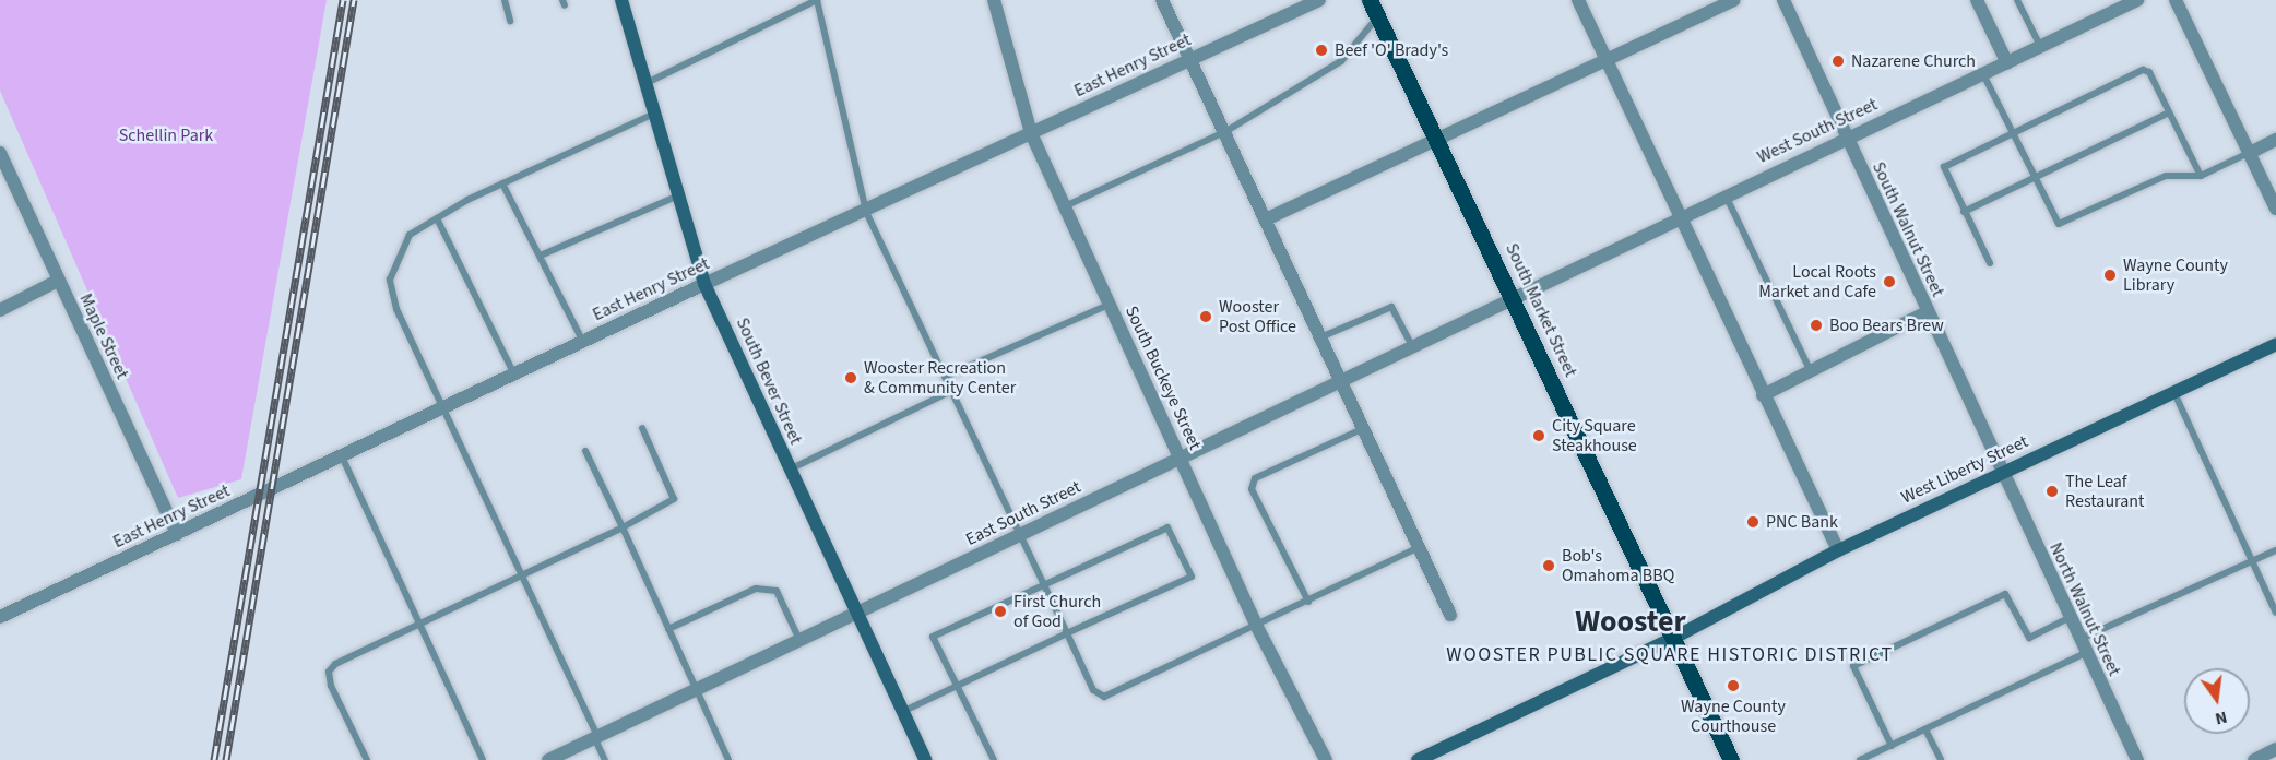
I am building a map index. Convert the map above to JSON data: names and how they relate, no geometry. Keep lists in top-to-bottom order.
{
  "streets": {
    "main road": ["South Market Street", "South Bever Street", "West Liberty Street"],
    "street": [
      "East Henry Street",
      "West South Street",
      "South Walnut Street",
      "Maple Street",
      "South Buckeye Street",
      "East South Street",
      "North Walnut Street"
    ]
  },
  "crossings": [
    ["East Henry Street", "Maple Street"],
    ["East Henry Street", "South Buckeye Street"],
    ["East Henry Street", "South Bever Street"],
    ["West South Street", "South Walnut Street"],
    ["West South Street", "South Market Street"],
    ["West South Street", "East South Street"],
    ["South Walnut Street", "West Liberty Street"],
    ["South Walnut Street", "North Walnut Street"],
    ["South Market Street", "West Liberty Street"],
    ["South Market Street", "East South Street"],
    ["South Buckeye Street", "East South Street"],
    ["South Bever Street", "East South Street"],
    ["West Liberty Street", "North Walnut Street"]
  ],
  "districts": ["Wooster", "WOOSTER PUBLIC SQUARE HISTORIC DISTRICT"],
  "parks": ["Schellin Park"],
  "places": [
    "Beef 'O' Brady's",
    "Nazarene Church",
    "Wayne County Library",
    "Local Roots Market and Cafe",
    "Wooster Post Office",
    "Boo Bears Brew",
    "Wooster Recreation & Community Center",
    "City Square Steakhouse",
    "The Leaf Restaurant",
    "PNC Bank",
    "Bob's Omahoma BBQ",
    "First Church of God",
    "Wayne County Courthouse"
  ],
  "north": "bottom"
}
